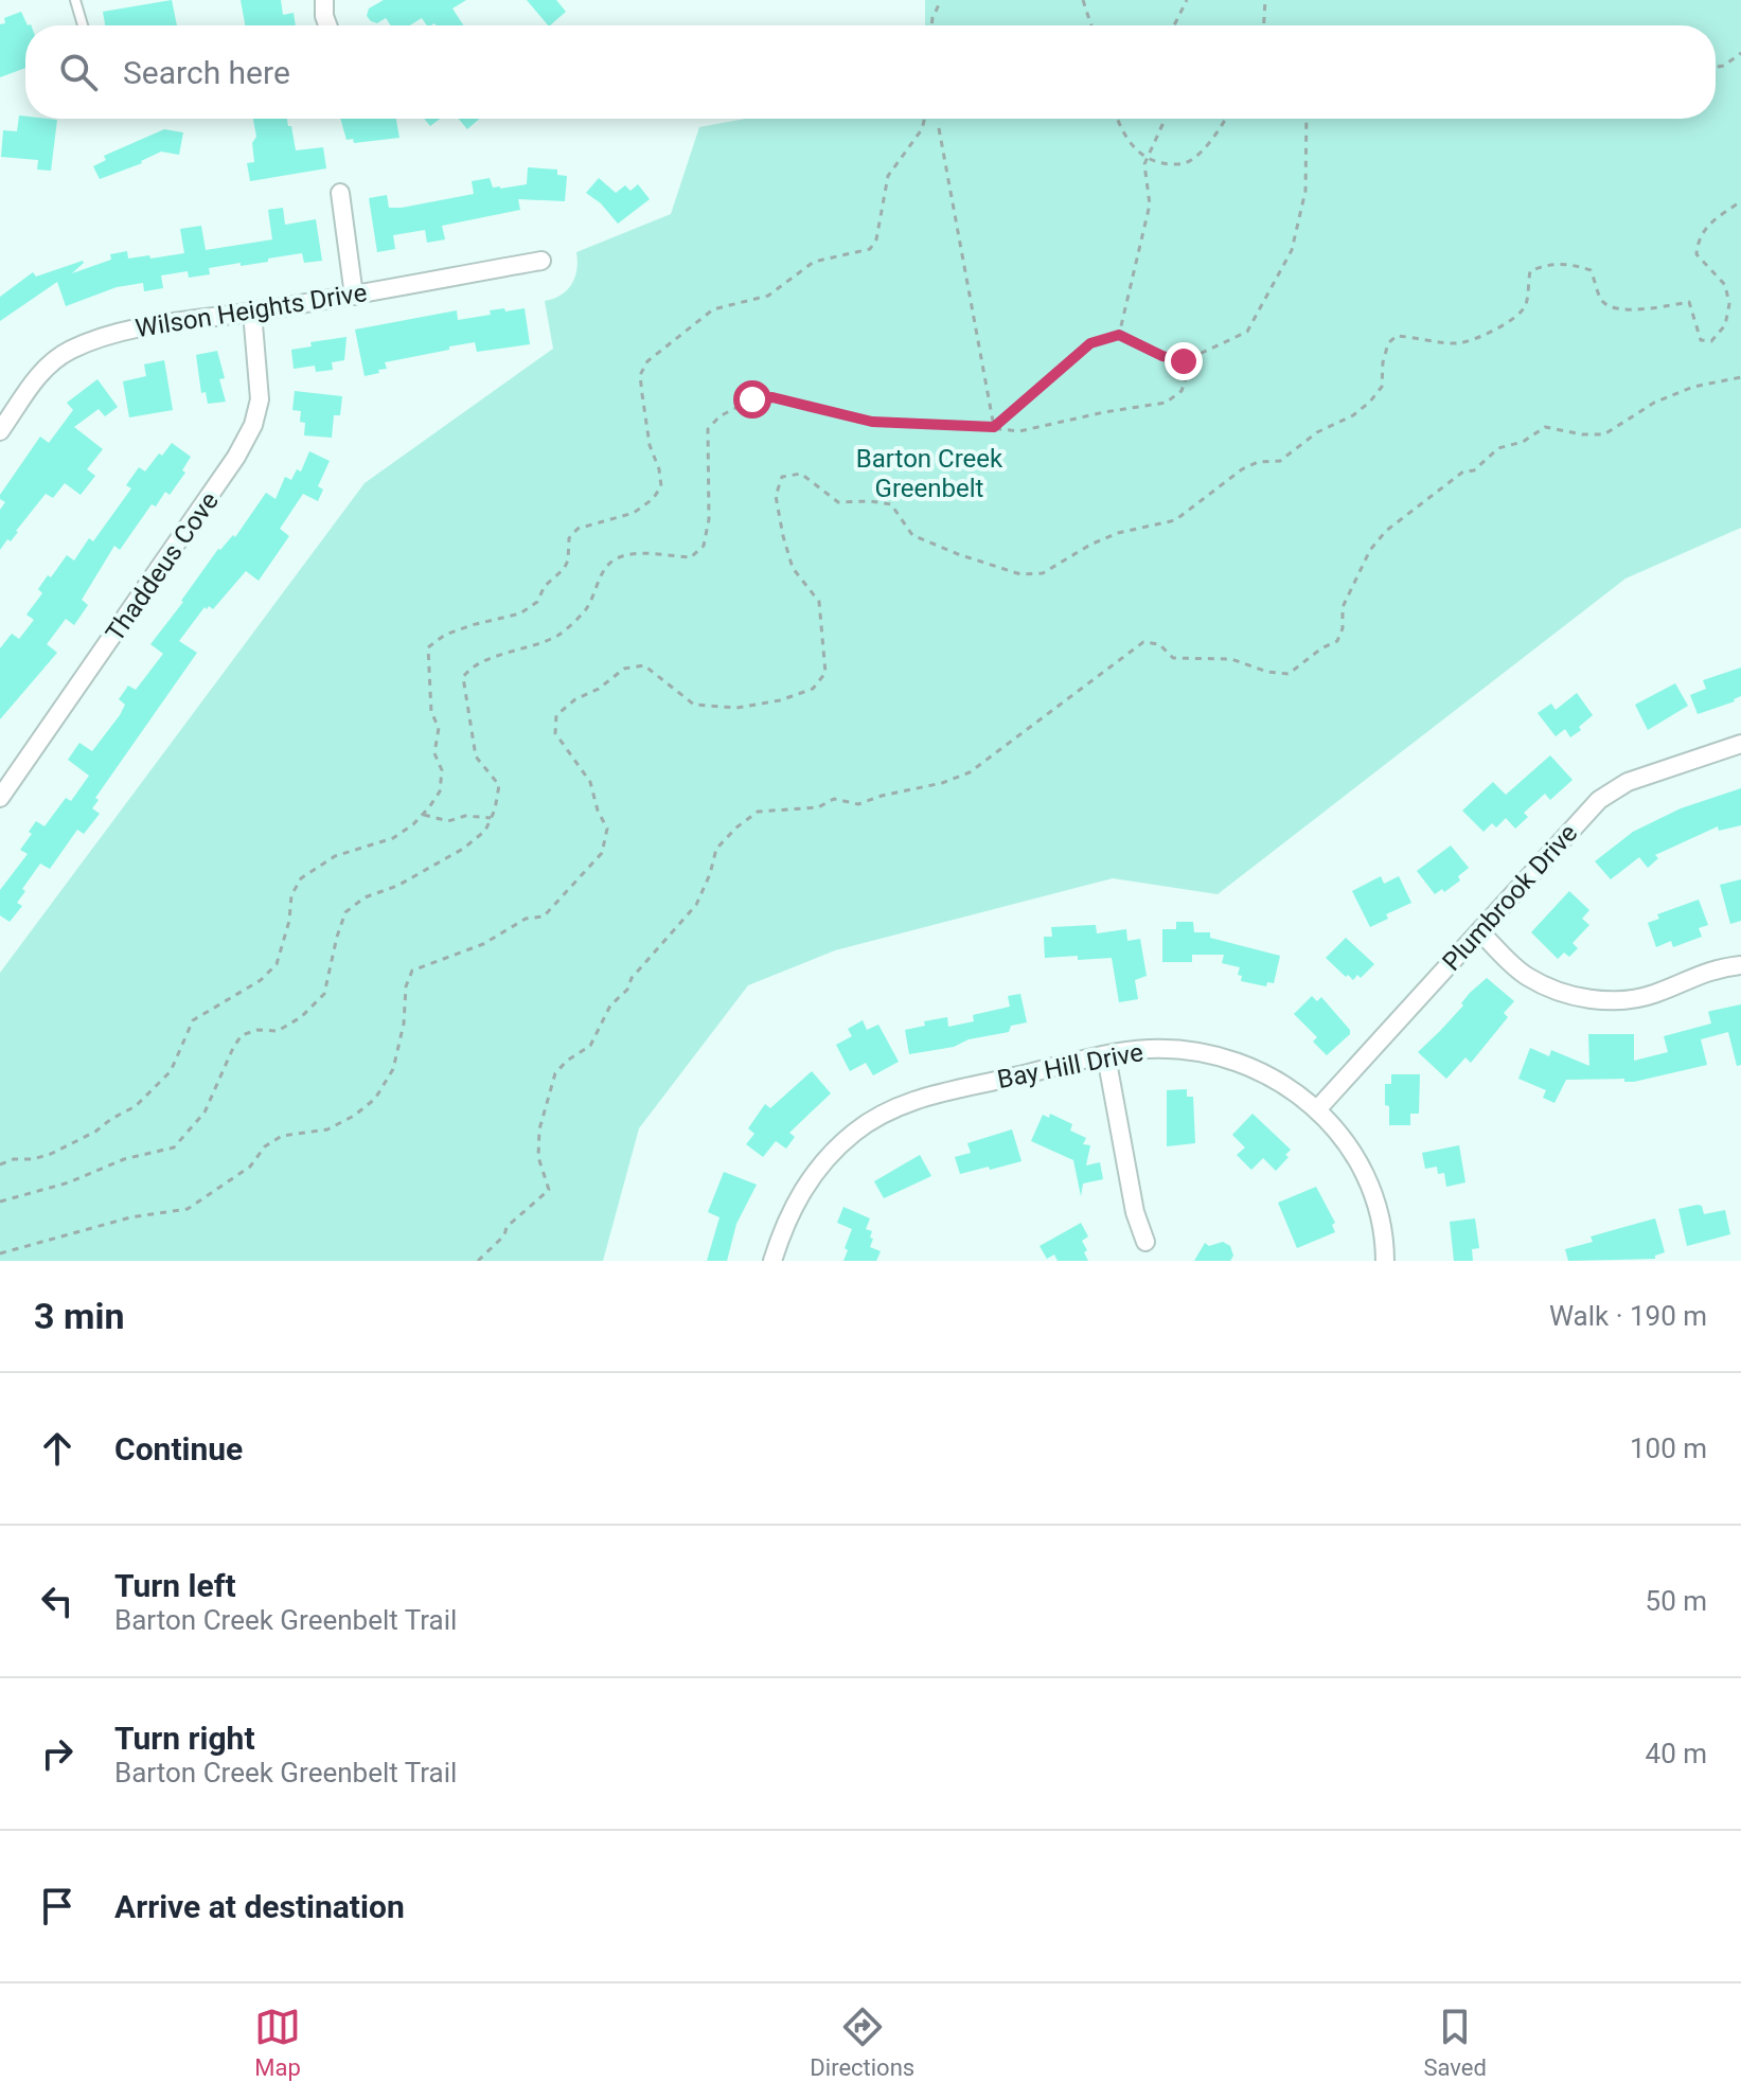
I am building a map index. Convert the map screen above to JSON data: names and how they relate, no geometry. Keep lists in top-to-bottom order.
{
  "streets": {
    "street": [
      "Wilson Heights Drive",
      "Thaddeus Cove",
      "Plumbrook Drive",
      "Bay Hill Drive"
    ]
  },
  "crossings": [
    ["Wilson Heights Drive", "Thaddeus Cove"],
    ["Plumbrook Drive", "Bay Hill Drive"]
  ],
  "parks": ["Barton Creek Greenbelt"],
  "page": {
    "search": "Search here",
    "heading": ["3 min", "Walk · 190 m"],
    "list": [
      ["Continue", "100 m"],
      ["Turn left", "Barton Creek Greenbelt Trail", "50 m"],
      ["Turn right", "Barton Creek Greenbelt Trail", "40 m"],
      "Arrive at destination"
    ],
    "nav": ["Map", "Directions", "Saved"]
  }
}
